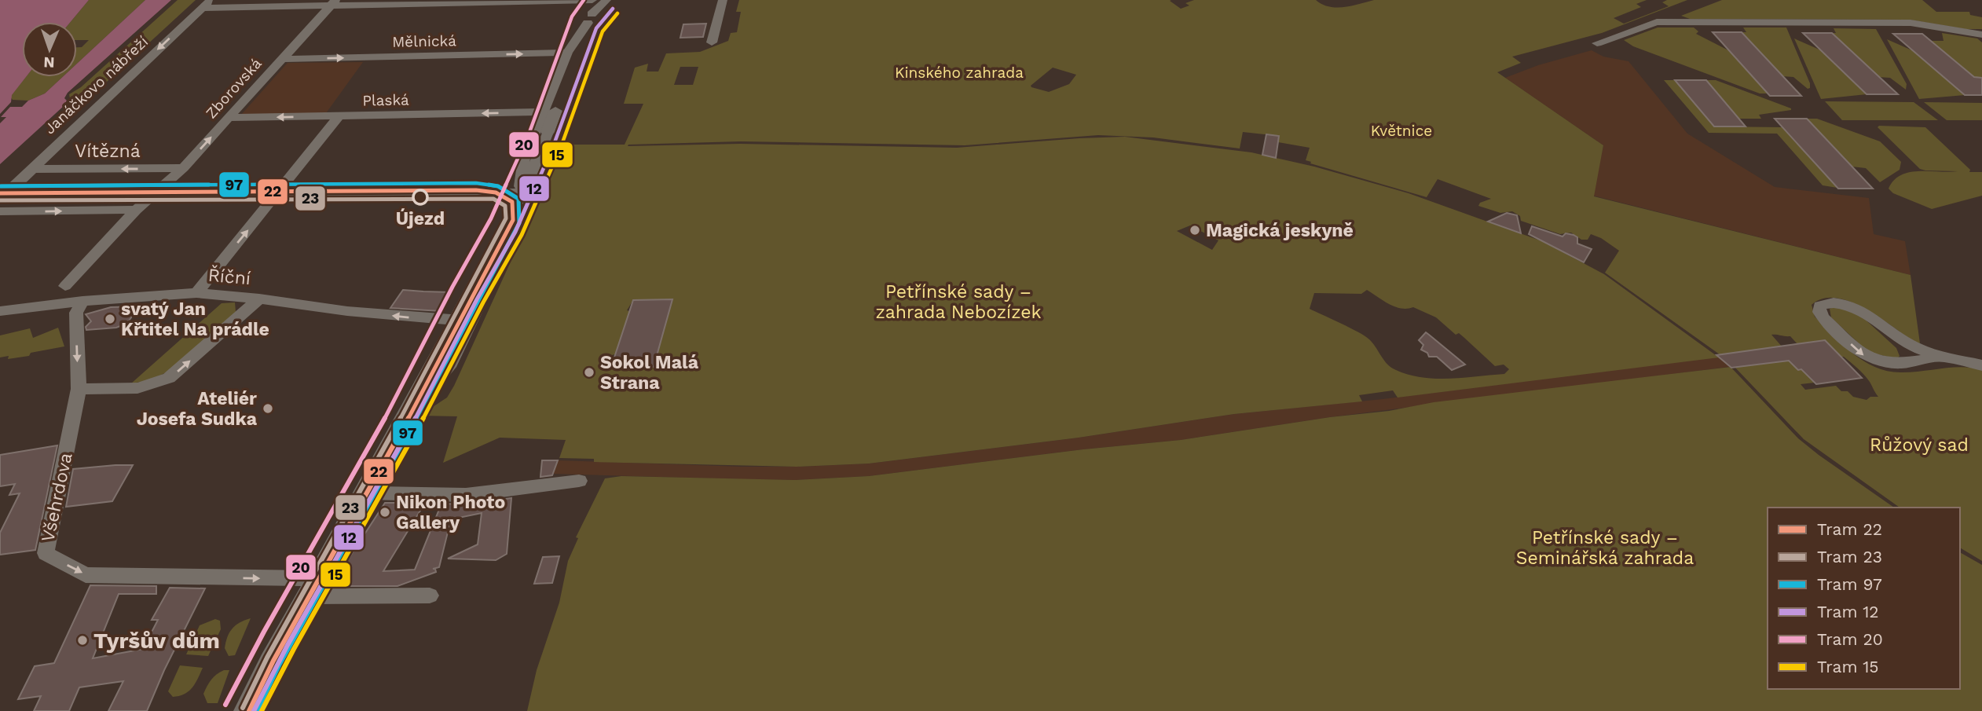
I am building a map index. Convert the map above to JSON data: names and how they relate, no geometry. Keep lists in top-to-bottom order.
{
  "streets": {
    "street": [
      "Mělnická",
      "Janáčkovo nábřeží",
      "Zborovská",
      "Plaská",
      "Vítězná",
      "Říční",
      "Všehrdova"
    ]
  },
  "crossings": [
    ["Mělnická", "Zborovská"],
    ["Janáčkovo nábřeží", "Vítězná"],
    ["Zborovská", "Plaská"],
    ["Zborovská", "Vítězná"],
    ["Říční", "Všehrdova"]
  ],
  "one_way": ["Janáčkovo nábřeží"],
  "parks": [
    "Kinského zahrada",
    "Květnice",
    "Petřínské sady – zahrada Nebozízek",
    "Růžový sad",
    "Petřínské sady – Seminářská zahrada"
  ],
  "places": [
    "Újezd",
    "Magická jeskyně",
    "svatý Jan Křtitel Na prádle",
    "Sokol Malá Strana",
    "Ateliér Josefa Sudka",
    "Nikon Photo Gallery",
    "Tyršův dům"
  ],
  "lines": [
    "tram line 20",
    "tram line 12",
    "tram line 15",
    "tram line 97",
    "tram line 22",
    "tram line 23"
  ],
  "legend": [
    "Tram 22",
    "Tram 23",
    "Tram 97",
    "Tram 12",
    "Tram 20",
    "Tram 15"
  ],
  "north": "bottom"
}
